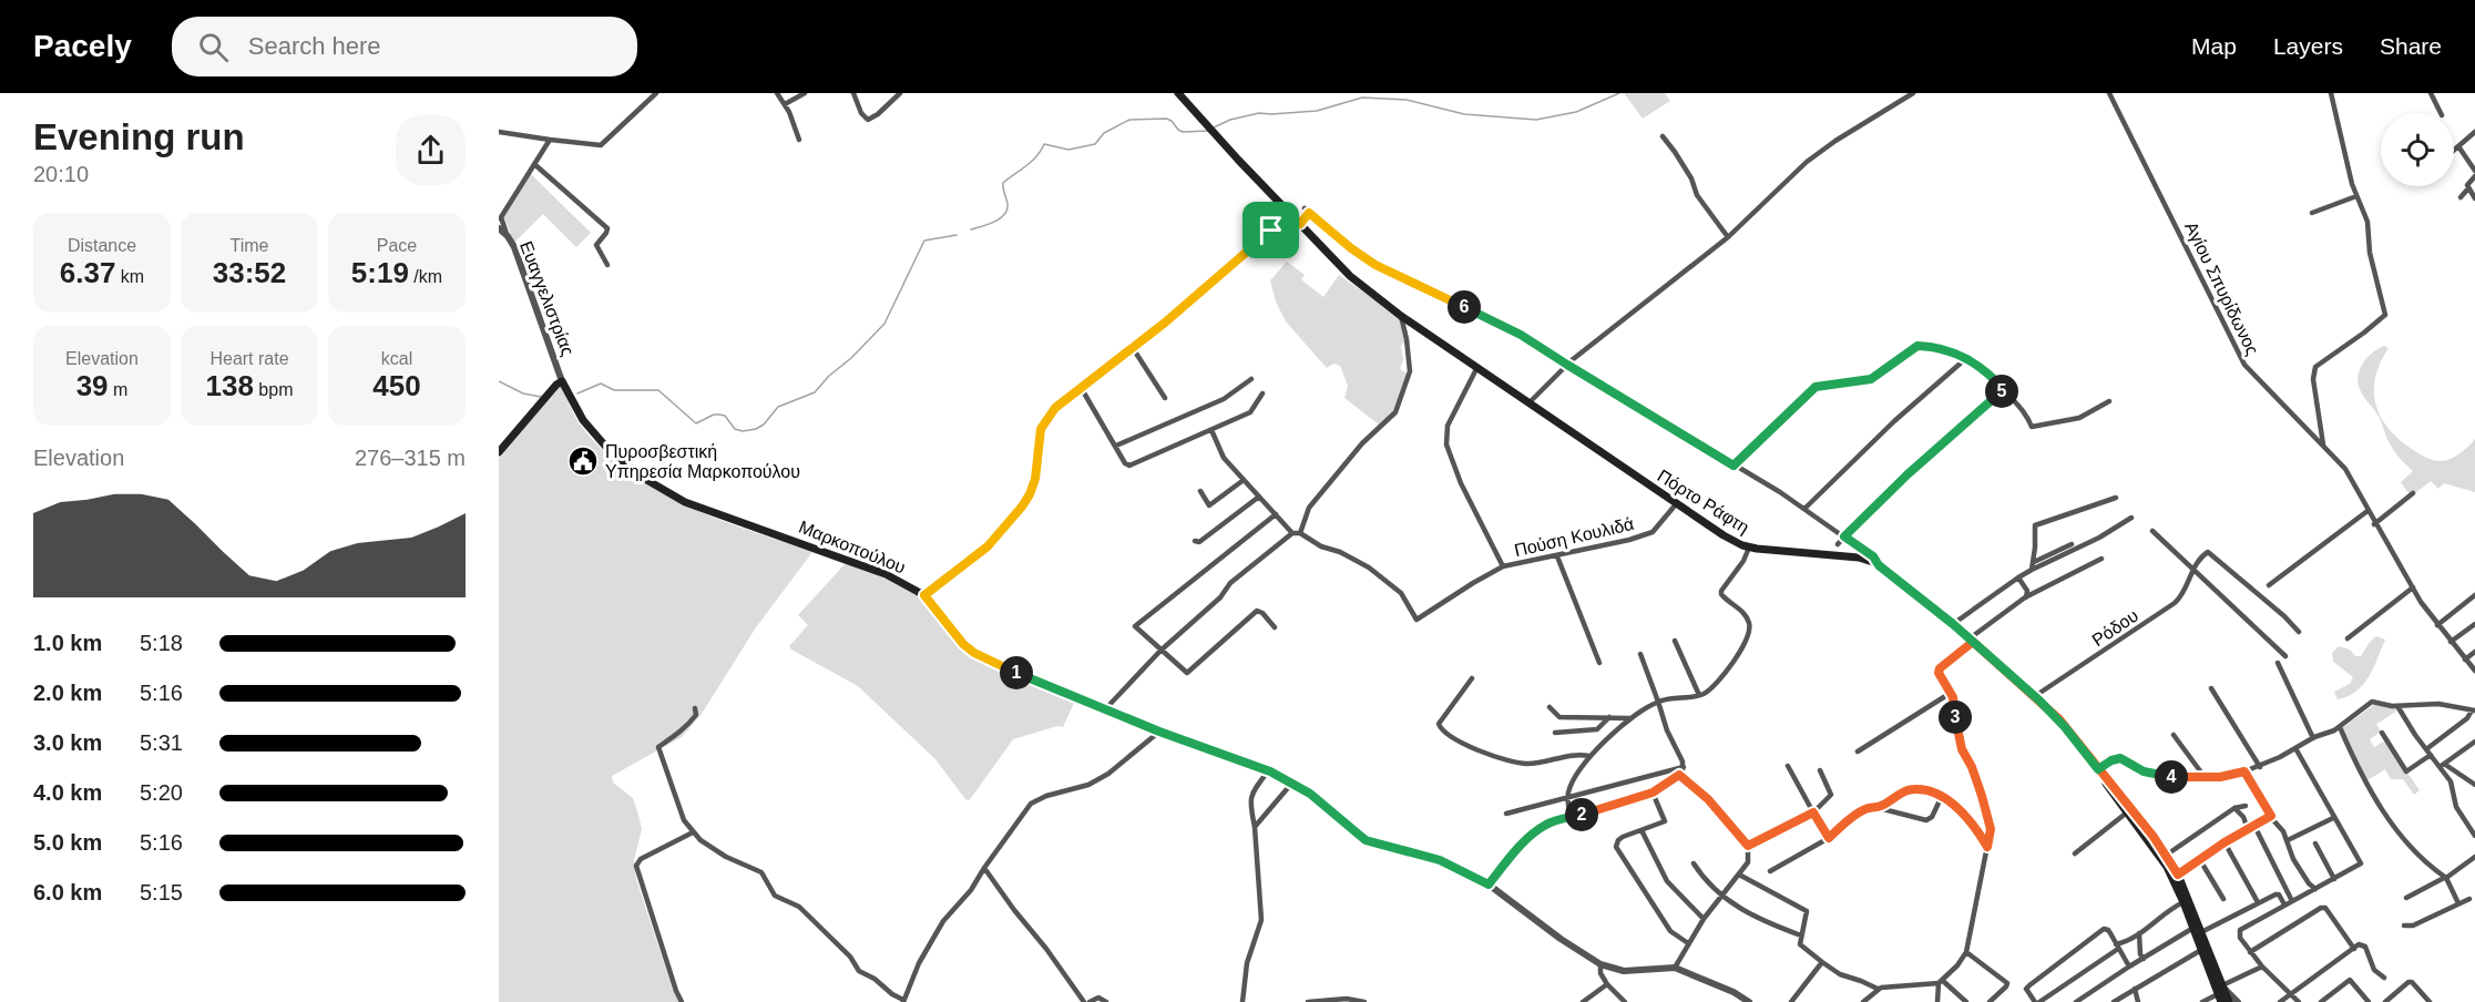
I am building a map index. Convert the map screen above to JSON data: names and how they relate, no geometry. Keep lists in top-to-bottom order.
{
  "streets": {
    "main road": ["Πόρτο Ράφτη", "Μαρκοπούλου"],
    "street": [
      "Αγίου Σπυρίδωνος",
      "Ευαγγελιστρίας",
      "Πούση Κουλιδά",
      "Ρόδου"
    ]
  },
  "crossings": [
    ["Ευαγγελιστρίας", "Μαρκοπούλου"],
    ["Πόρτο Ράφτη", "Πούση Κουλιδά"],
    ["Πόρτο Ράφτη", "Ρόδου"]
  ],
  "places": {
    "public building": ["Πυροσβεστική Υπηρεσία Μαρκοπούλου"]
  },
  "page": {
    "header": "Pacely",
    "search": "Search here",
    "nav": ["Map", "Layers", "Share"],
    "heading": ["Evening run", "20:10"],
    "stats": [
      ["Distance", "6.37 km"],
      ["Time", "33:52"],
      ["Pace", "5:19 /km"],
      ["Elevation", "39 m"],
      ["Heart rate", "138 bpm"],
      ["kcal", "450"]
    ],
    "pins": [
      "6",
      "5",
      "1",
      "3",
      "4",
      "2"
    ],
    "chart": ["Elevation", "276–315 m"],
    "list": [
      {
        "name": "1.0 km",
        "note": "5:18"
      },
      {
        "name": "2.0 km",
        "note": "5:16"
      },
      {
        "name": "3.0 km",
        "note": "5:31"
      },
      {
        "name": "4.0 km",
        "note": "5:20"
      },
      {
        "name": "5.0 km",
        "note": "5:16"
      },
      {
        "name": "6.0 km",
        "note": "5:15"
      }
    ]
  }
}
